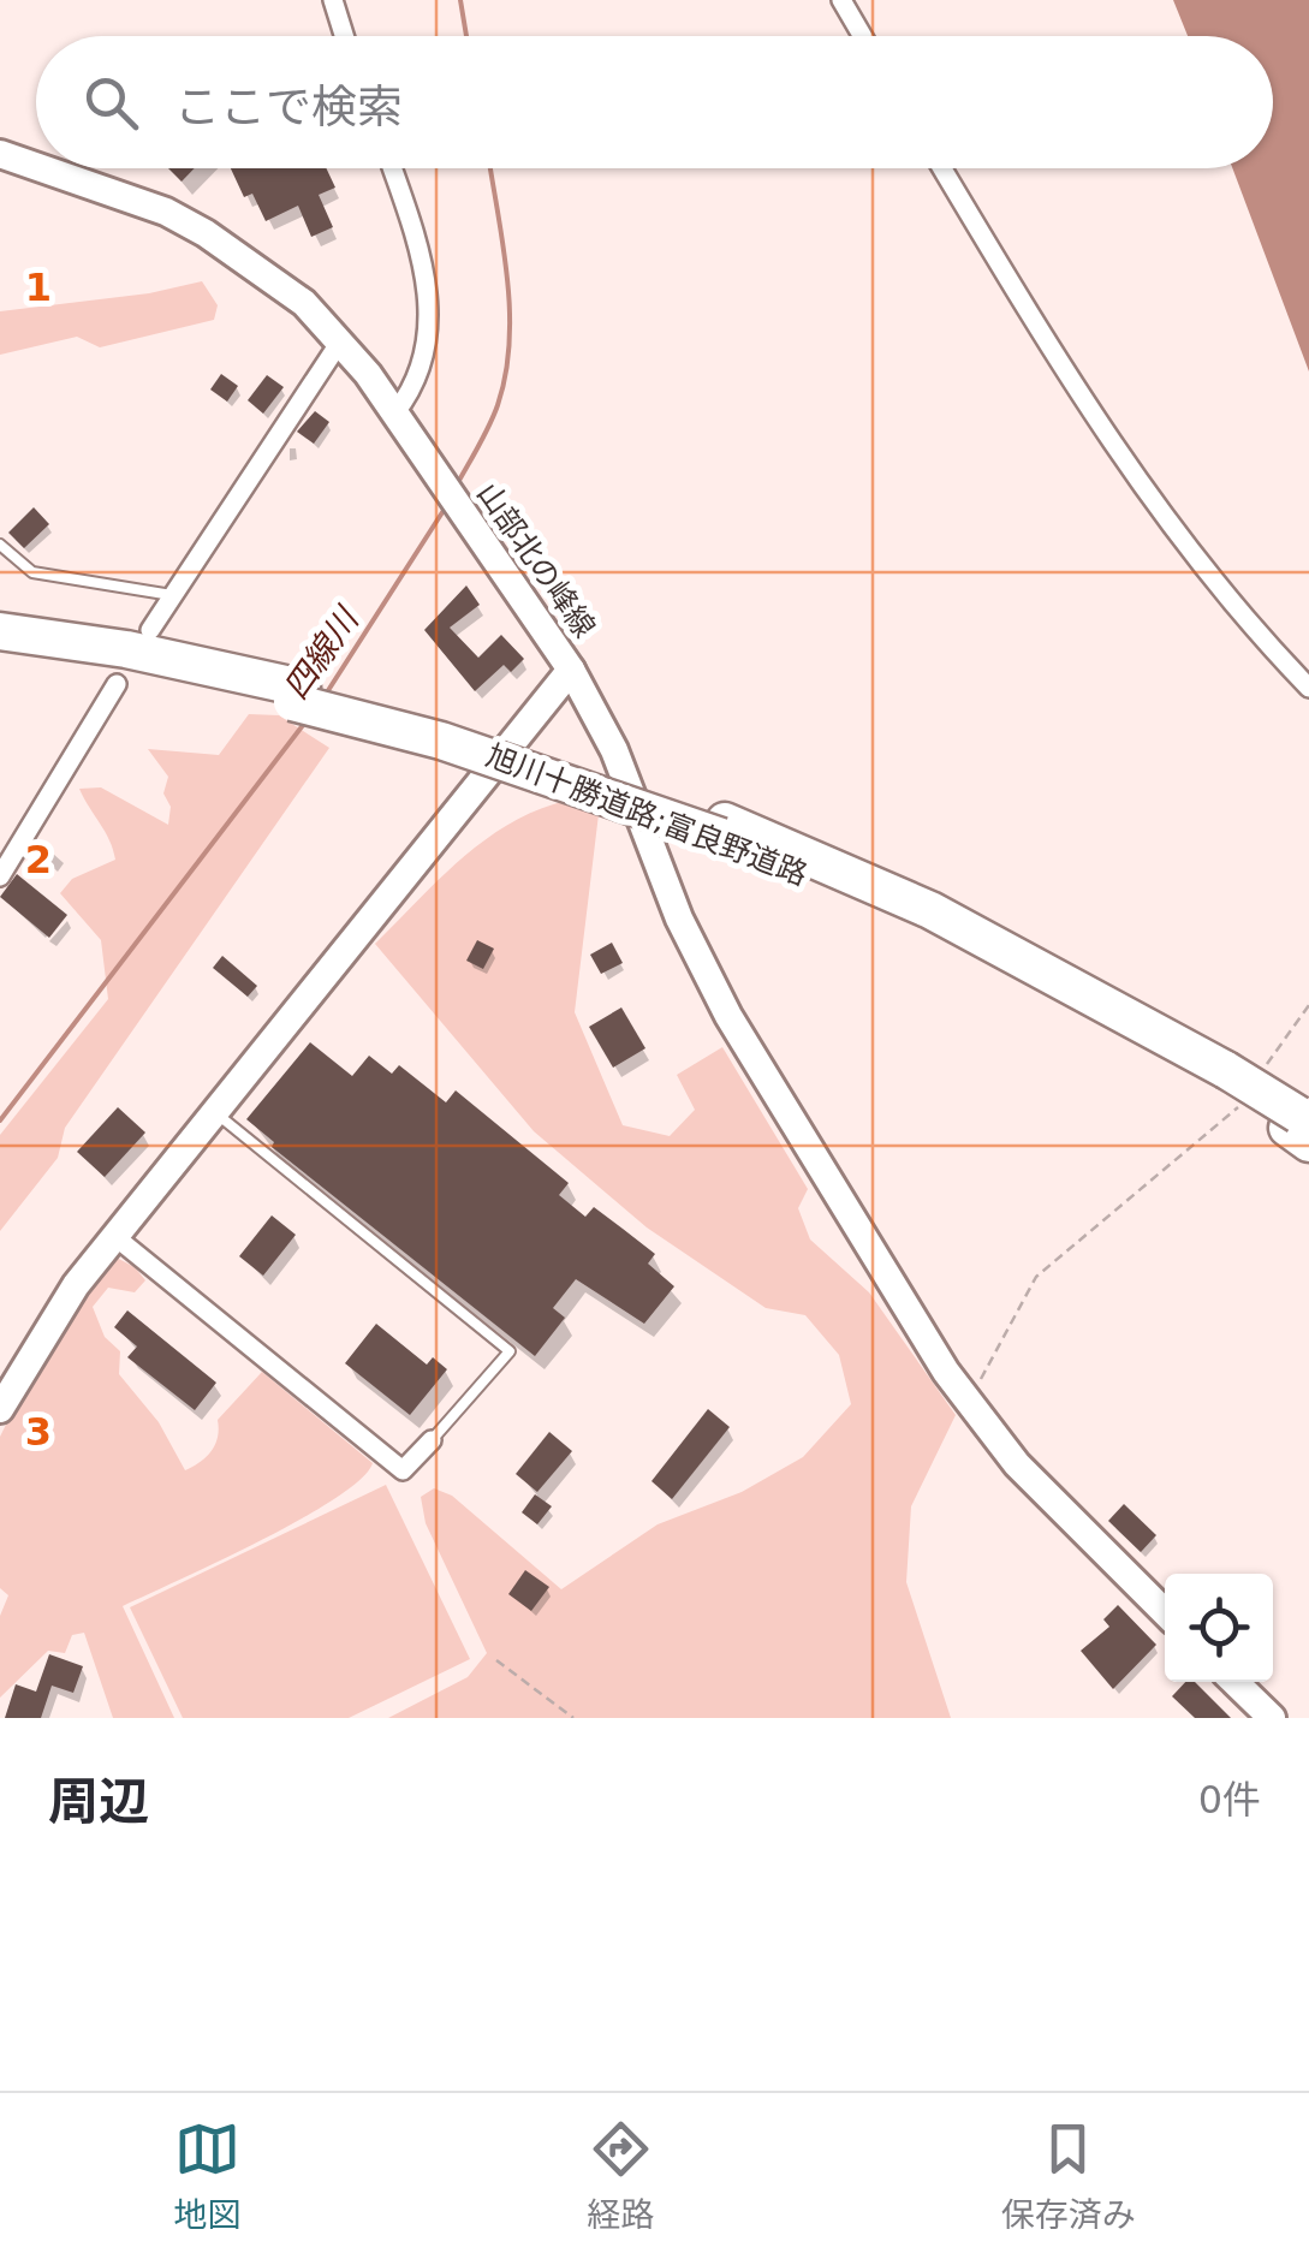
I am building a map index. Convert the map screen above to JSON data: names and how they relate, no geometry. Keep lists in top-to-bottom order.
{
  "streets": {
    "highway": ["旭川十勝道路;富良野道路"],
    "main road": ["山部北の峰線"]
  },
  "water": ["四線川"],
  "page": {
    "search": "ここで検索",
    "heading": ["周辺", "0件"],
    "nav": ["地図", "経路", "保存済み"]
  },
  "grid": {
    "rows": ["1", "2", "3"]
  }
}
